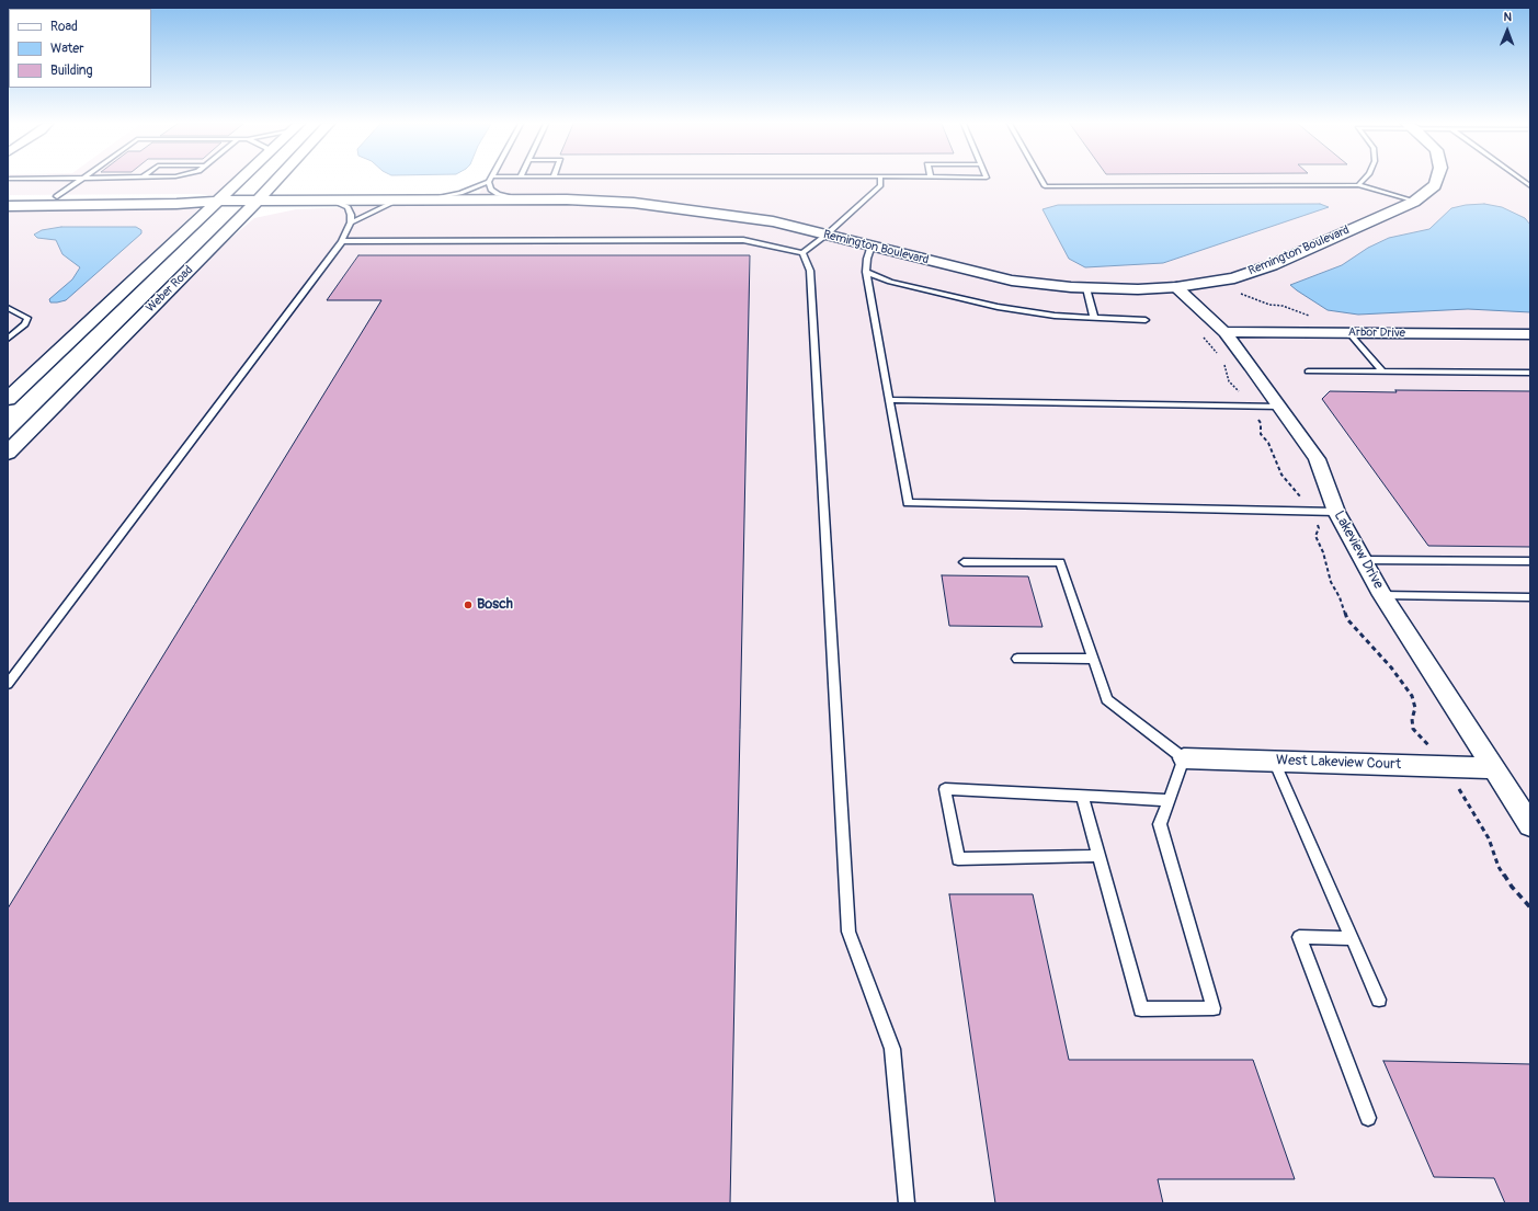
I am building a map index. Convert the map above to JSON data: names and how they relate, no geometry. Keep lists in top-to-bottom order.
{
  "streets": {
    "main road": ["Remington Boulevard", "Weber Road"],
    "street": ["Arbor Drive", "Lakeview Drive", "West Lakeview Court"]
  },
  "crossings": [
    ["Remington Boulevard", "Weber Road"],
    ["Remington Boulevard", "Lakeview Drive"],
    ["Arbor Drive", "Lakeview Drive"],
    ["Lakeview Drive", "West Lakeview Court"]
  ],
  "places": ["Bosch"],
  "legend": ["Road", "Water", "Building"],
  "north": "top"
}
